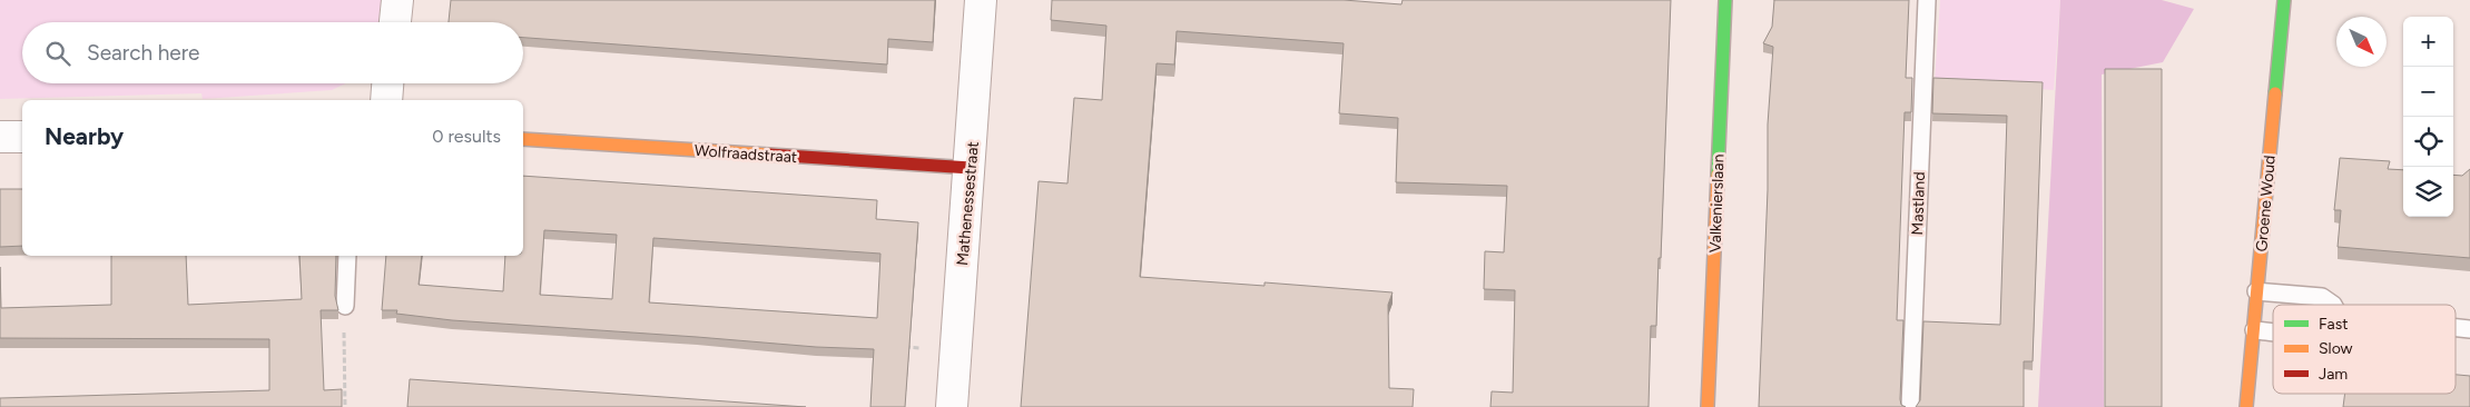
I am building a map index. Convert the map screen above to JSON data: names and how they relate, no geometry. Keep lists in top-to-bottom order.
{
  "streets": {
    "street": [
      "Wolfraadstraat",
      "Mathenessestraat",
      "Valkenierslaan",
      "Groene Woud"
    ],
    "lane": ["Mastland"]
  },
  "crossings": [
    ["Wolfraadstraat", "Mathenessestraat"]
  ],
  "legend": ["Fast", "Slow", "Jam"],
  "north": "bottom right",
  "page": {
    "map_buttons": ["+", "−"],
    "search": "Search here",
    "heading": ["Nearby", "0 results"]
  }
}
